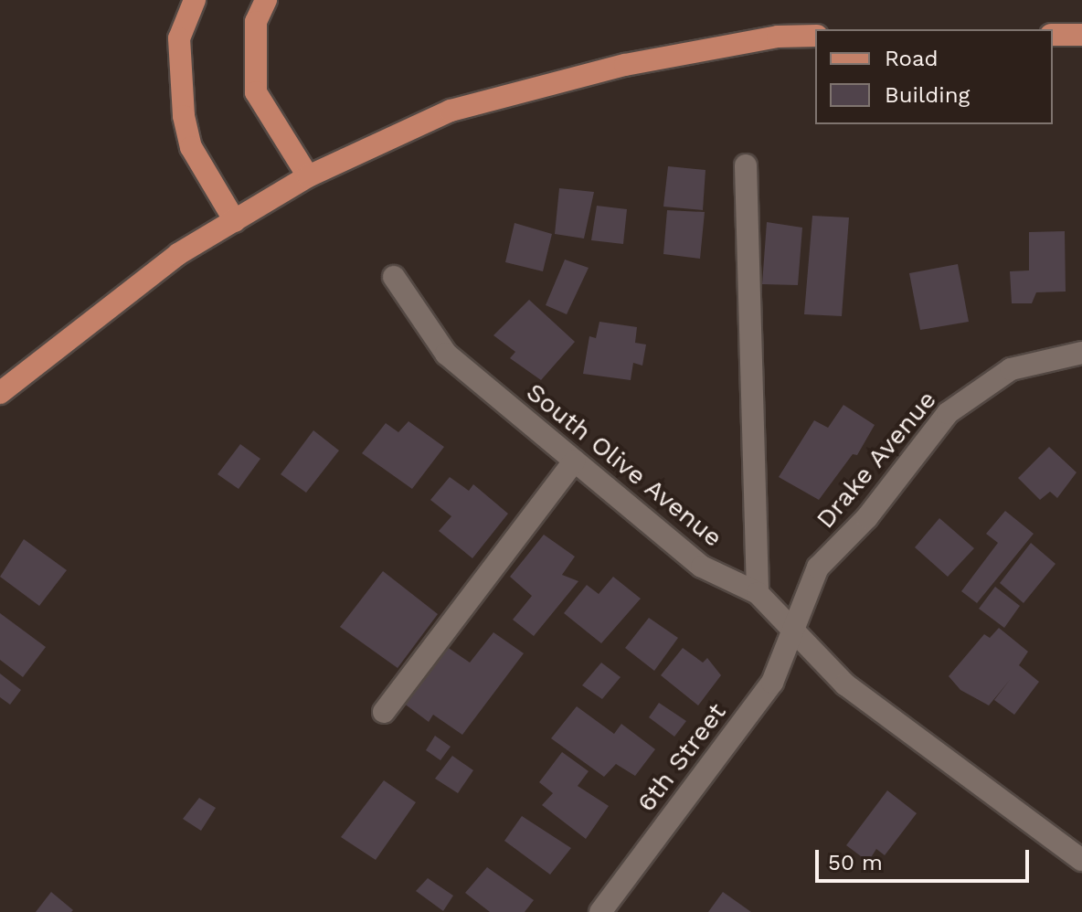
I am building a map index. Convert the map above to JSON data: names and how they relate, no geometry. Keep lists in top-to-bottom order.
{
  "streets": {
    "street": ["Drake Avenue", "South Olive Avenue", "6th Street"]
  },
  "crossings": [
    ["Drake Avenue", "South Olive Avenue"],
    ["Drake Avenue", "6th Street"],
    ["South Olive Avenue", "6th Street"]
  ],
  "legend": ["Road", "Building"],
  "scale_bar": "50 m"
}
